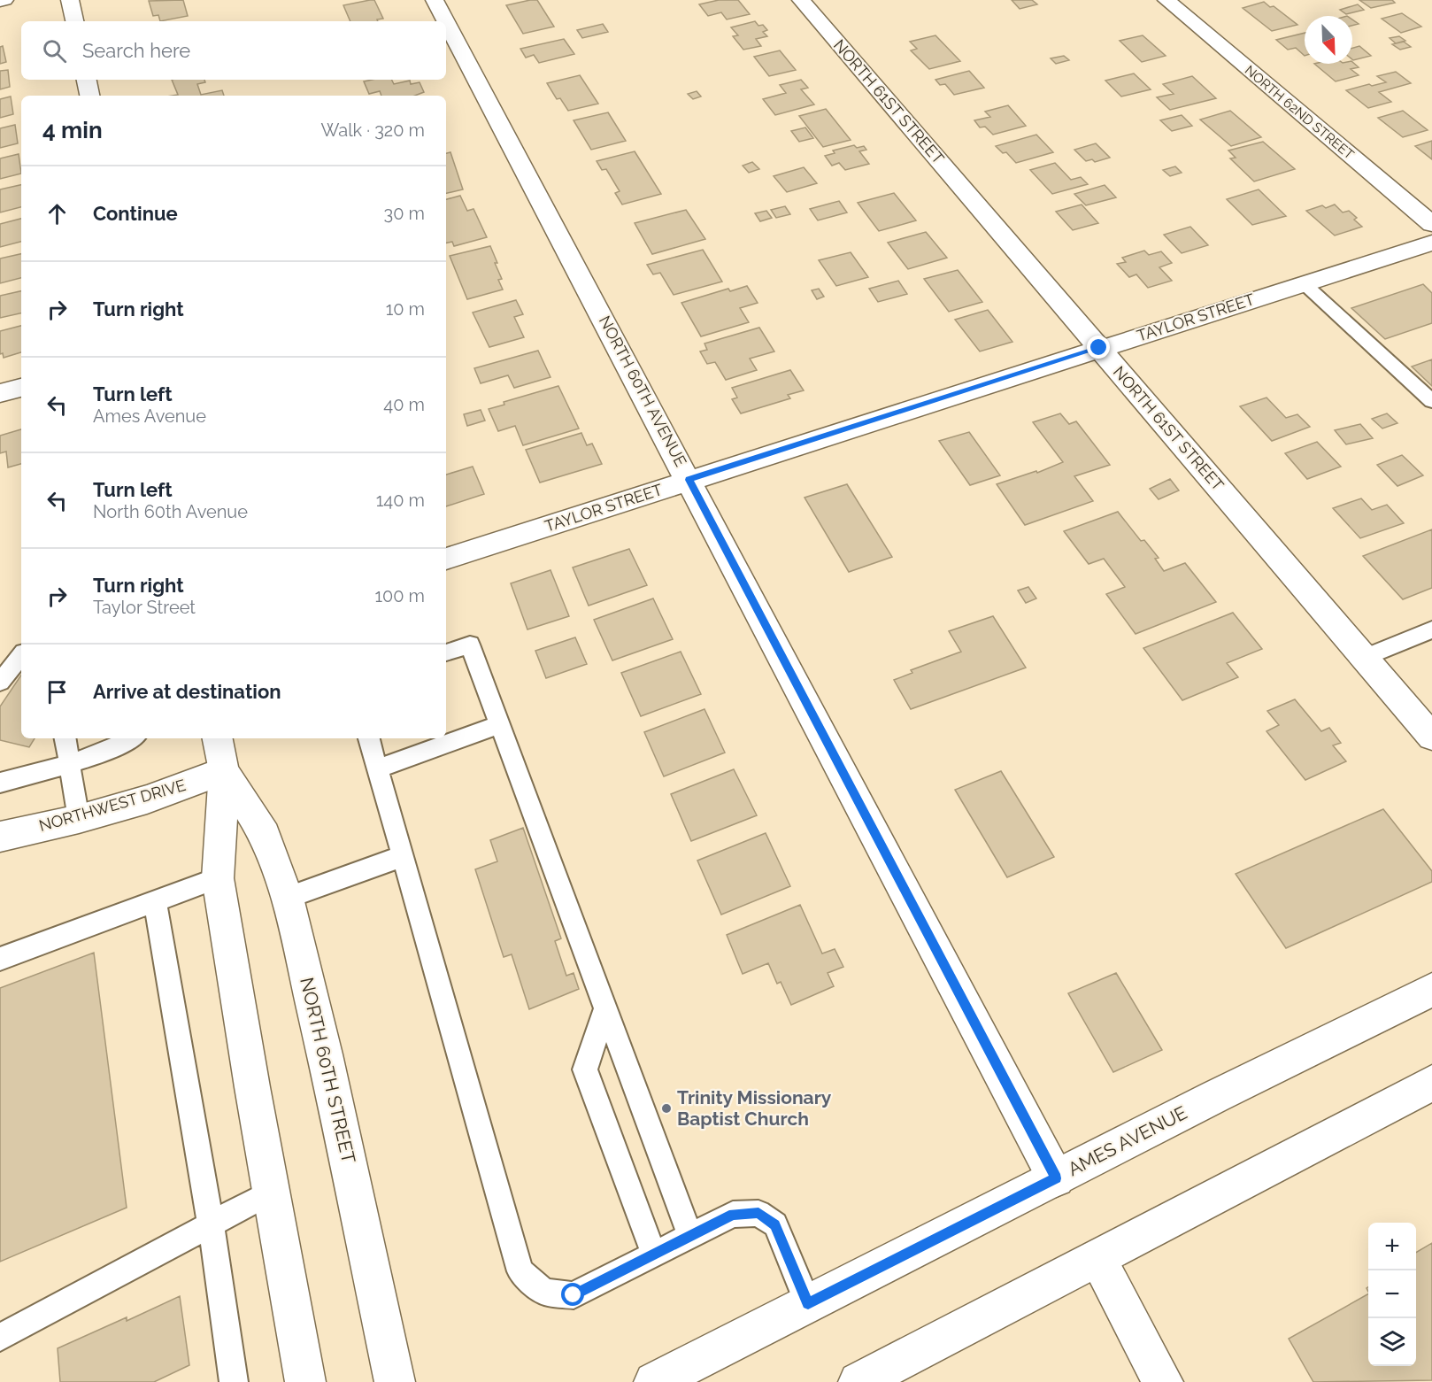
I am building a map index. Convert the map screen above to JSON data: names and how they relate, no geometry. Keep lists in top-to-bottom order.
{
  "streets": {
    "street": [
      "NORTH 61ST STREET",
      "NORTH 62ND STREET",
      "TAYLOR STREET",
      "NORTH 60TH AVENUE",
      "NORTHWEST DRIVE",
      "NORTH 60TH STREET",
      "AMES AVENUE"
    ]
  },
  "crossings": [
    ["NORTH 61ST STREET", "TAYLOR STREET"],
    ["TAYLOR STREET", "NORTH 60TH AVENUE"],
    ["NORTH 60TH AVENUE", "AMES AVENUE"],
    ["NORTHWEST DRIVE", "NORTH 60TH STREET"]
  ],
  "places": ["Trinity Missionary Baptist Church"],
  "north": "bottom right",
  "page": {
    "search": "Search here",
    "heading": ["4 min", "Walk · 320 m"],
    "list": [
      ["Continue", "30 m"],
      ["Turn right", "10 m"],
      ["Turn left", "Ames Avenue", "40 m"],
      ["Turn left", "North 60th Avenue", "140 m"],
      ["Turn right", "Taylor Street", "100 m"],
      "Arrive at destination"
    ],
    "map_buttons": ["+", "−"]
  }
}
